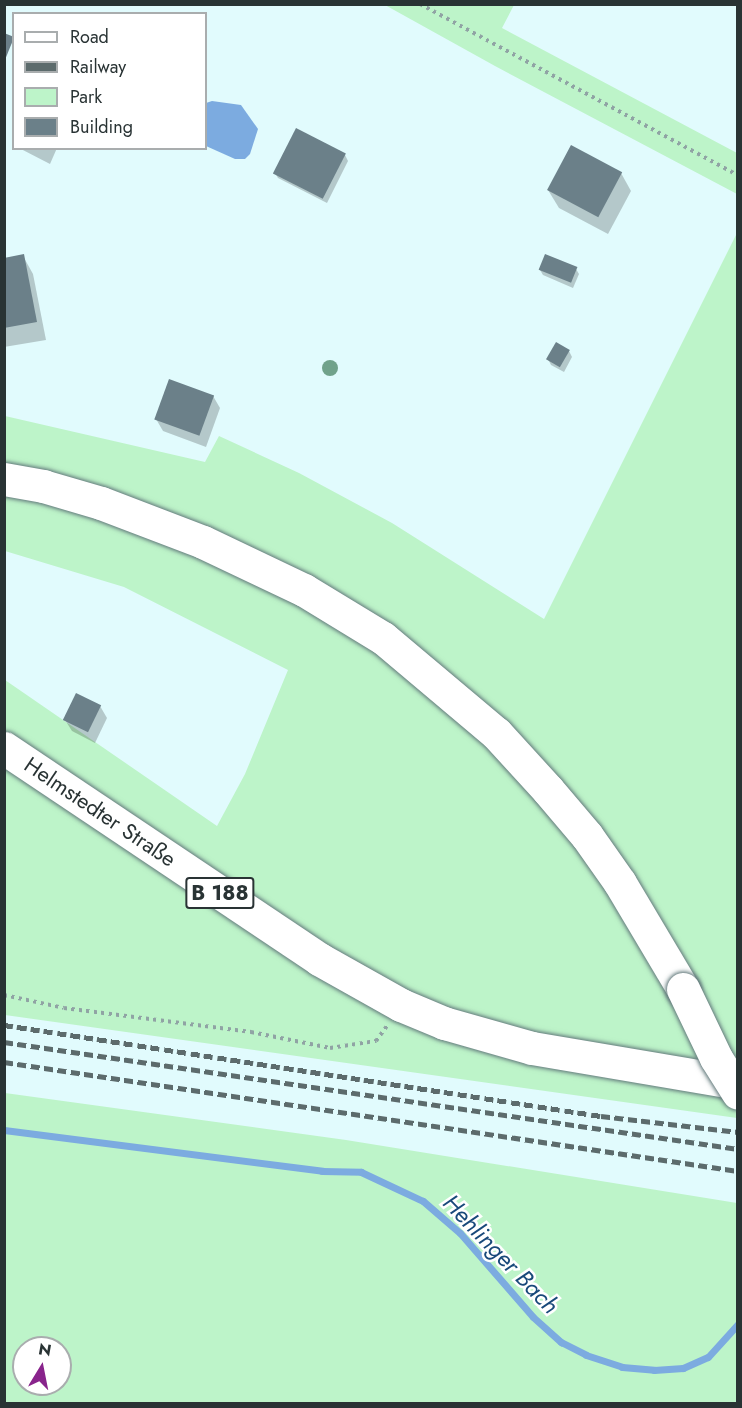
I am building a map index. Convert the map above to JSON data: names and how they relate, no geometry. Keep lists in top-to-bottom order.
{
  "streets": {
    "main road": ["Helmstedter Straße", "B 188"]
  },
  "water": ["Hehlinger Bach"],
  "legend": [
    "Road",
    "Railway",
    "Park",
    "Building"
  ],
  "north": "top"
}
